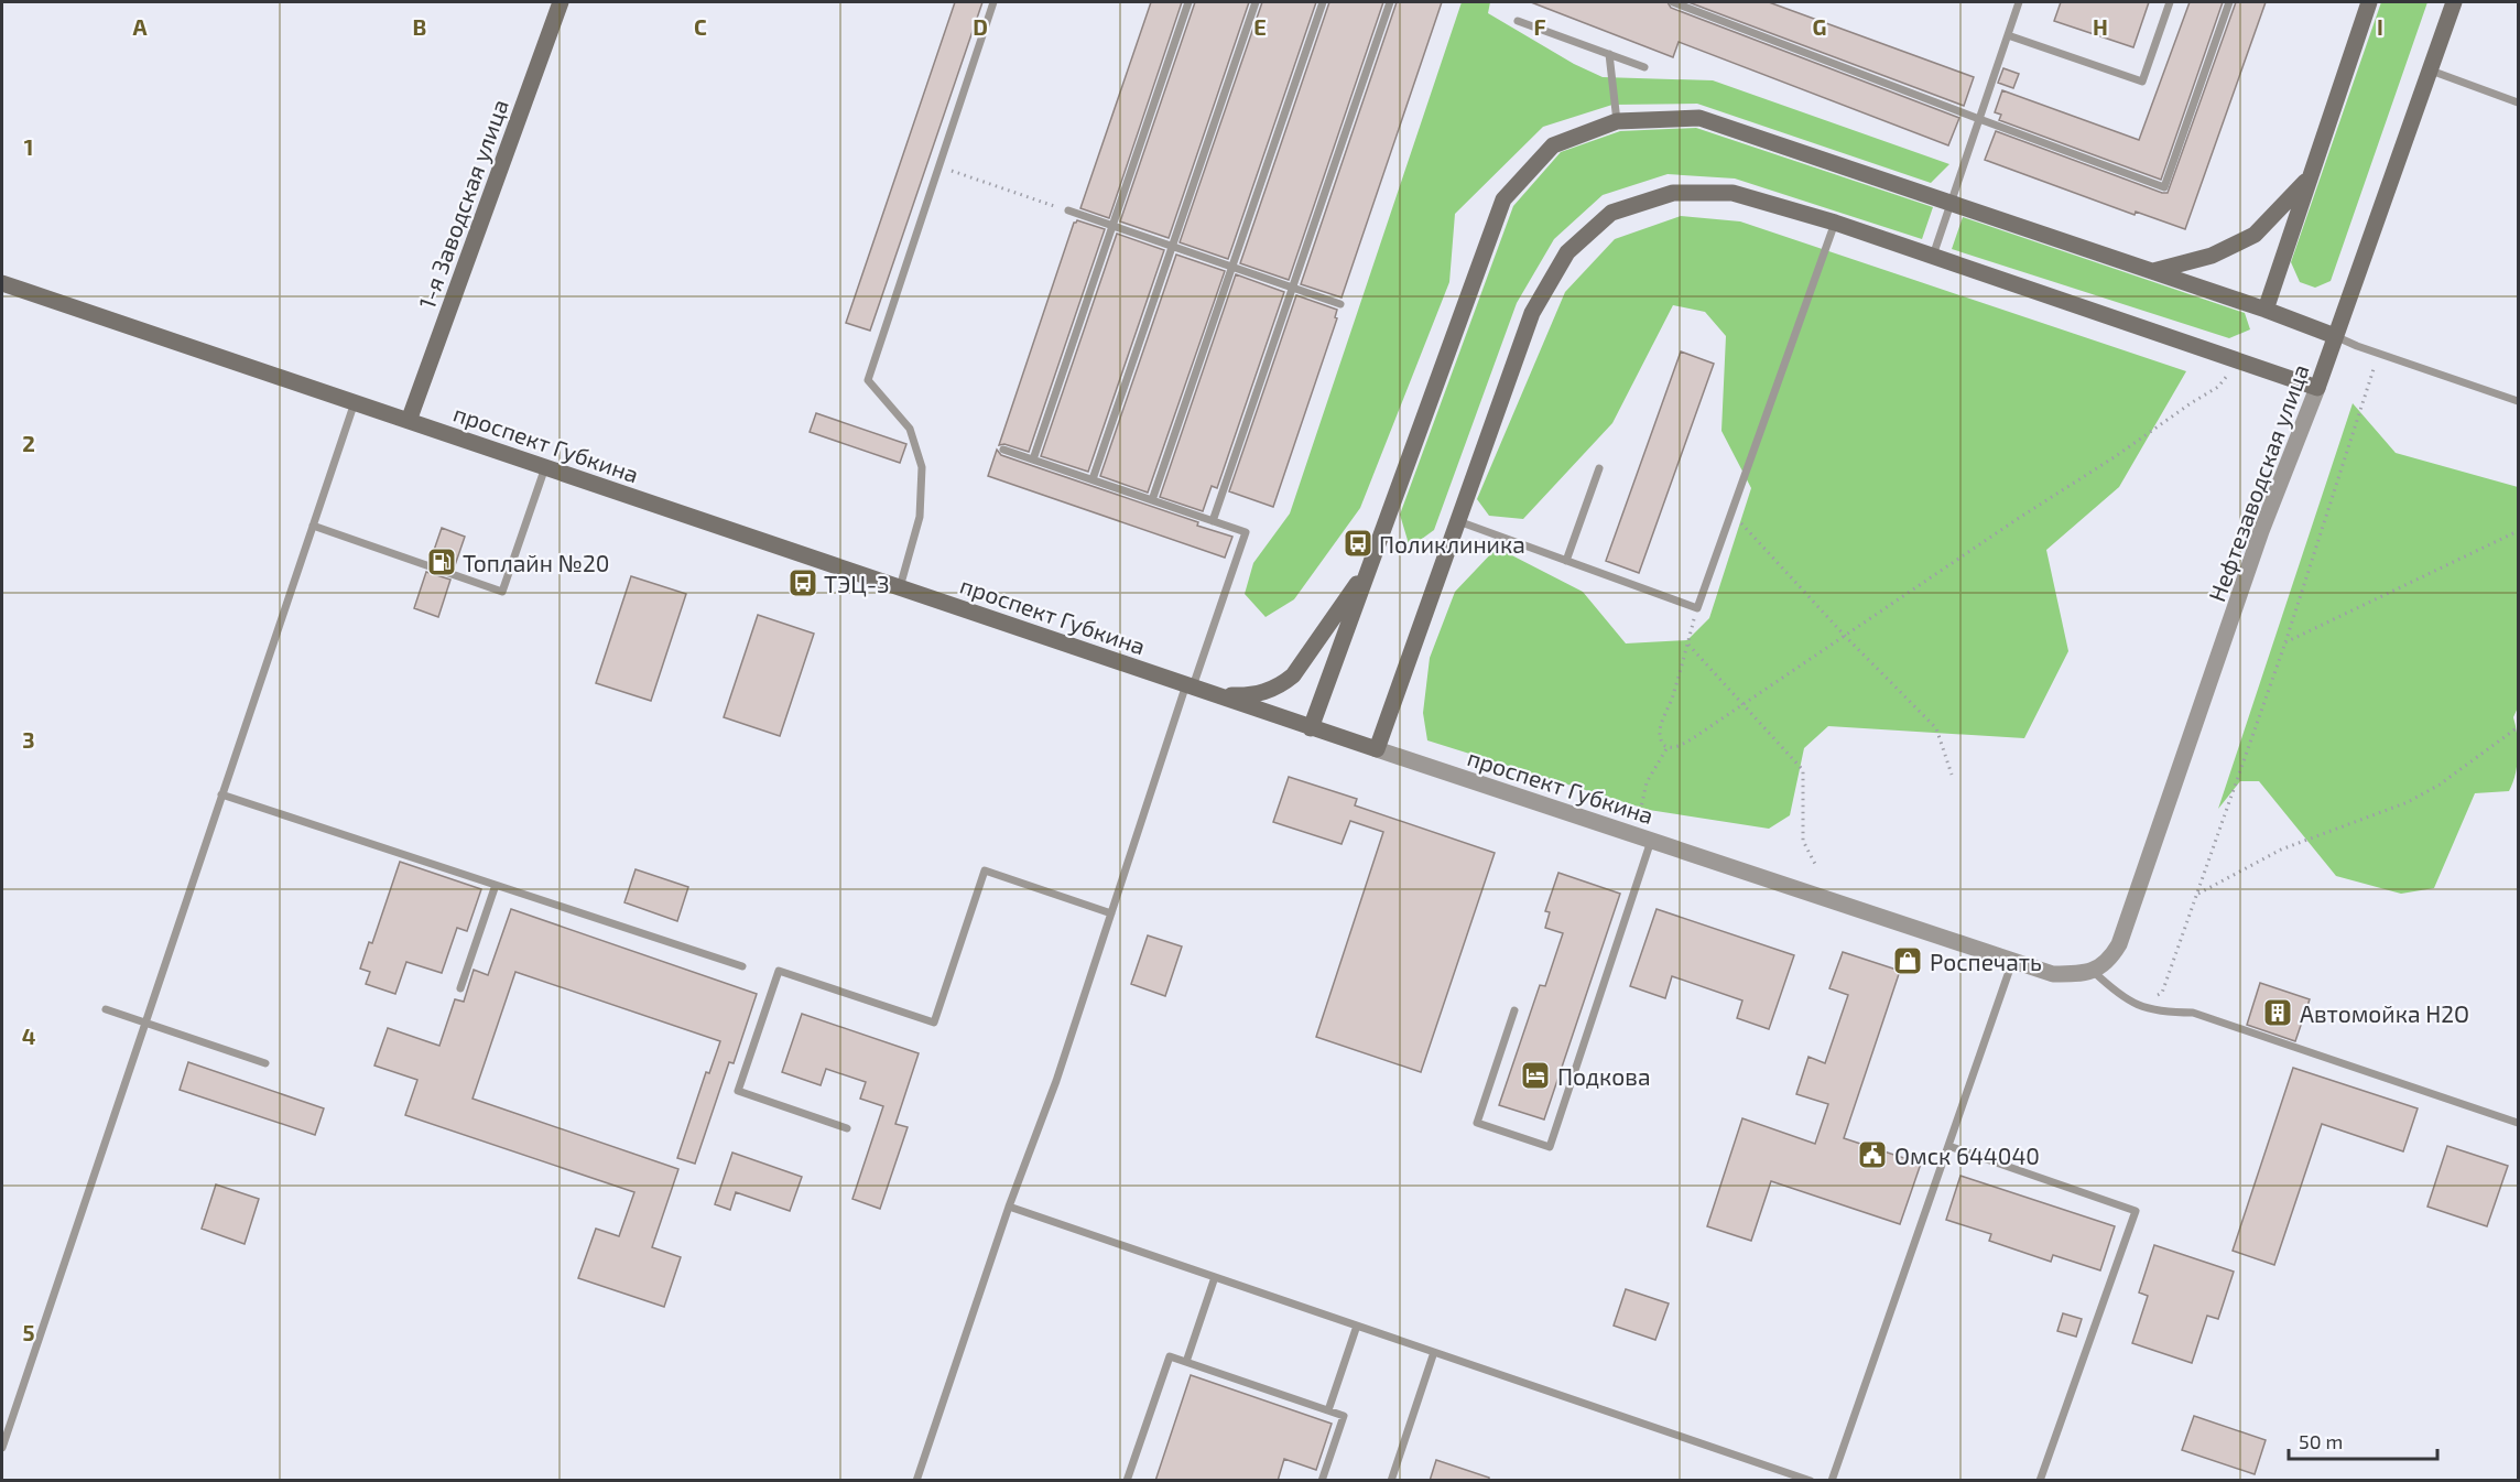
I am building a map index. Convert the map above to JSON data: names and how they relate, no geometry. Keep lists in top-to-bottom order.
{
  "streets": {
    "main road": ["1-я Заводская улица", "проспект Губкина", "Нефтезаводская улица"]
  },
  "crossings": [
    ["1-я Заводская улица", "проспект Губкина"],
    ["проспект Губкина", "Нефтезаводская улица"]
  ],
  "places": {
    "bus stop": ["Поликлиника", "ТЭЦ-3"],
    "fuel station": ["Топлайн №20"],
    "shop": ["Роспечать"],
    "building": ["Автомойка H2O"],
    "hotel": ["Подкова"],
    "public building": ["Омск 644040"]
  },
  "scale_bar": "50 m",
  "grid": {
    "columns": [
      "A",
      "B",
      "C",
      "D",
      "E",
      "F",
      "G",
      "H",
      "I"
    ],
    "rows": [
      "1",
      "2",
      "3",
      "4",
      "5"
    ]
  }
}
